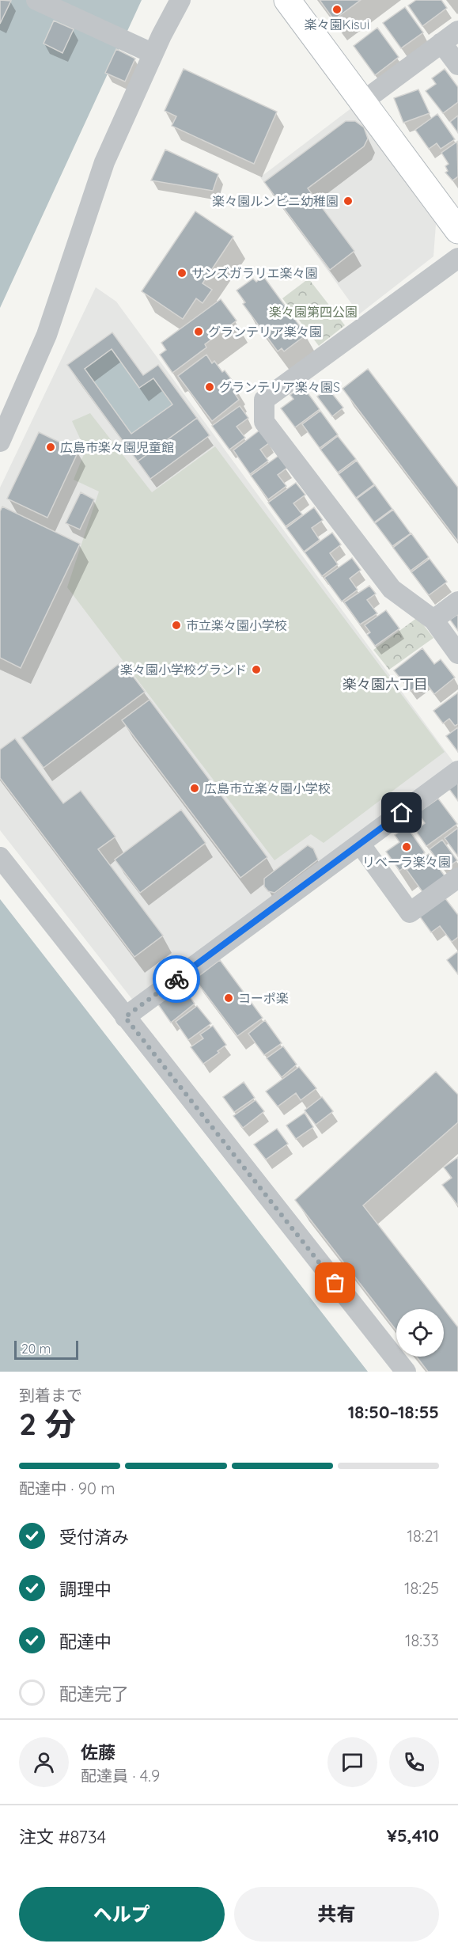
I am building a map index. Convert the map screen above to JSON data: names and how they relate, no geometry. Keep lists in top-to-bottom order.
{
  "districts": ["楽々園六丁目"],
  "parks": ["楽々園第四公園"],
  "places": [
    "楽々園Kisui",
    "楽々園ルンビニ幼稚園",
    "サンズガラリエ楽々園",
    "グランテリア楽々園",
    "グランテリア楽々園S",
    "広島市楽々園児童館",
    "市立楽々園小学校",
    "楽々園小学校グランド",
    "広島市立楽々園小学校",
    "リベーラ楽々園",
    "コーポ楽"
  ],
  "scale_bar": "20 m",
  "page": {
    "scale": "20 m",
    "heading": ["2 分", "到着まで", "18:50–18:55"],
    "panel": [
      "佐藤",
      "配達員 · 4.9",
      "注文 #8734",
      "¥5,410"
    ],
    "bar": "配達中 · 90 m",
    "list": [
      ["受付済み", "18:21"],
      ["調理中", "18:25"],
      ["配達中", "18:33"],
      "配達完了"
    ],
    "buttons": ["ヘルプ", "共有"]
  }
}
